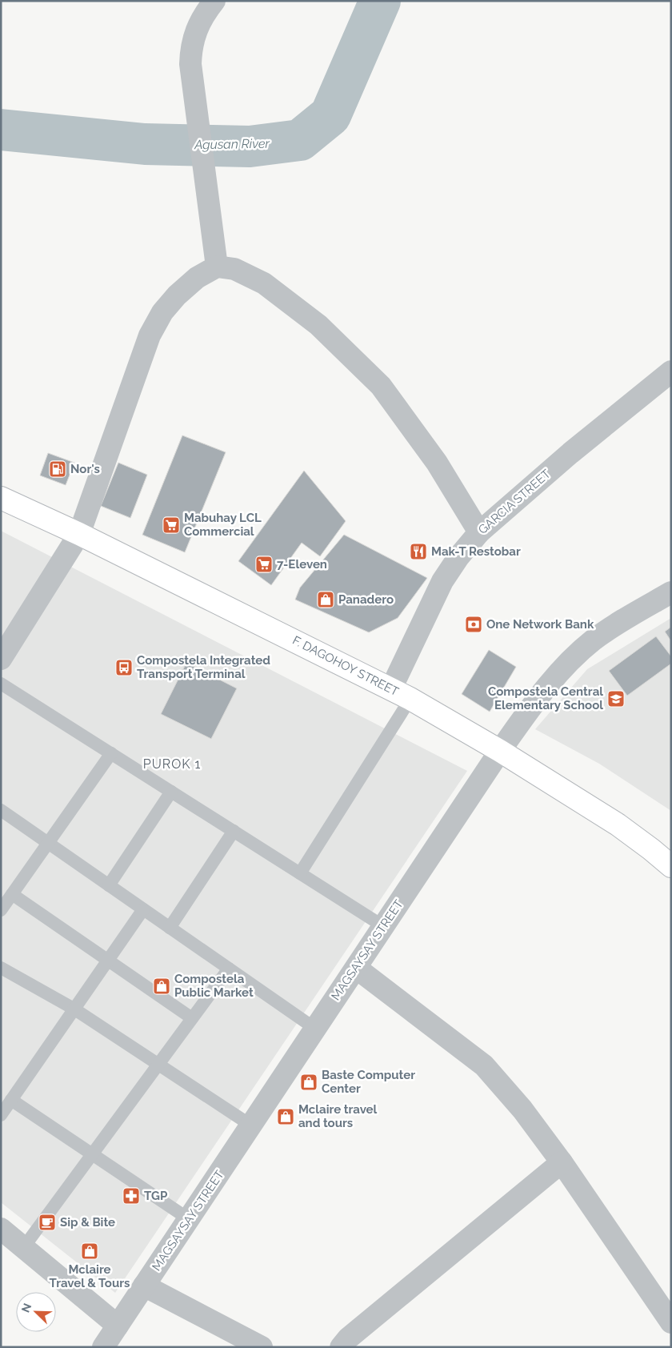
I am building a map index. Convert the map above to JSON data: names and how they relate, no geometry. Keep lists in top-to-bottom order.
{
  "streets": {
    "main road": ["F. DAGOHOY STREET"],
    "street": ["GARCIA STREET", "MAGSAYSAY STREET"]
  },
  "crossings": [
    ["GARCIA STREET", "F. DAGOHOY STREET"],
    ["F. DAGOHOY STREET", "MAGSAYSAY STREET"]
  ],
  "districts": ["PUROK 1"],
  "water": ["Agusan River"],
  "places": {
    "fuel station": ["Nor's"],
    "supermarket": ["Mabuhay LCL Commercial", "7-Eleven"],
    "restaurant": ["Mak-T Restobar"],
    "shop": [
      "Panadero",
      "Compostela Public Market",
      "Baste Computer Center",
      "Mclaire travel and tours",
      "Mclaire Travel & Tours"
    ],
    "bank": ["One Network Bank"],
    "bus stop": ["Compostela Integrated Transport Terminal"],
    "school or university": ["Compostela Central Elementary School"],
    "pharmacy": ["TGP"],
    "cafe": ["Sip & Bite"]
  },
  "north": "top left"
}
